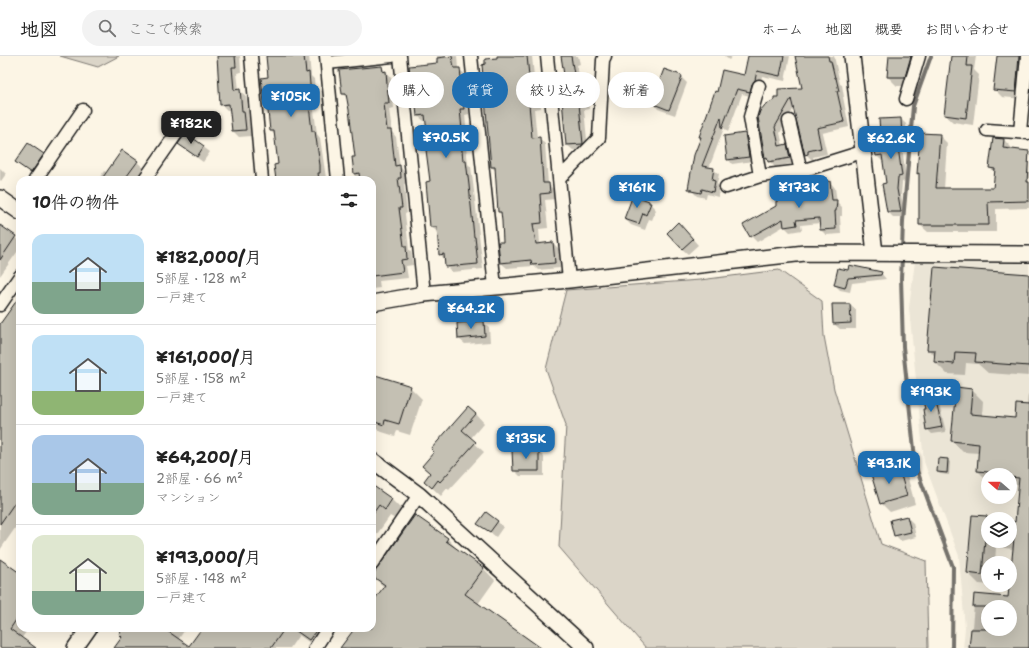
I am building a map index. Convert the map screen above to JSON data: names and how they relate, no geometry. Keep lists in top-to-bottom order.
{
  "north": "left",
  "page": {
    "header": "地図",
    "search": "ここで検索",
    "nav": [
      "ホーム",
      "地図",
      "概要",
      "お問い合わせ"
    ],
    "chip": [
      "購入",
      "賃貸",
      "絞り込み",
      "新着"
    ],
    "price": [
      "¥105K",
      "¥182K",
      "¥70.5K",
      "¥62.6K",
      "¥161K",
      "¥173K",
      "¥64.2K",
      "¥193K",
      "¥135K",
      "¥93.1K"
    ],
    "heading": "10件の物件",
    "list": [
      {
        "name": "¥182,000/月",
        "note": "5部屋 · 128 m² · 一戸建て"
      },
      {
        "name": "¥161,000/月",
        "note": "5部屋 · 158 m² · 一戸建て"
      },
      {
        "name": "¥64,200/月",
        "note": "2部屋 · 66 m² · マンション"
      },
      {
        "name": "¥193,000/月",
        "note": "5部屋 · 148 m² · 一戸建て"
      }
    ],
    "map_buttons": ["+", "−"]
  }
}
